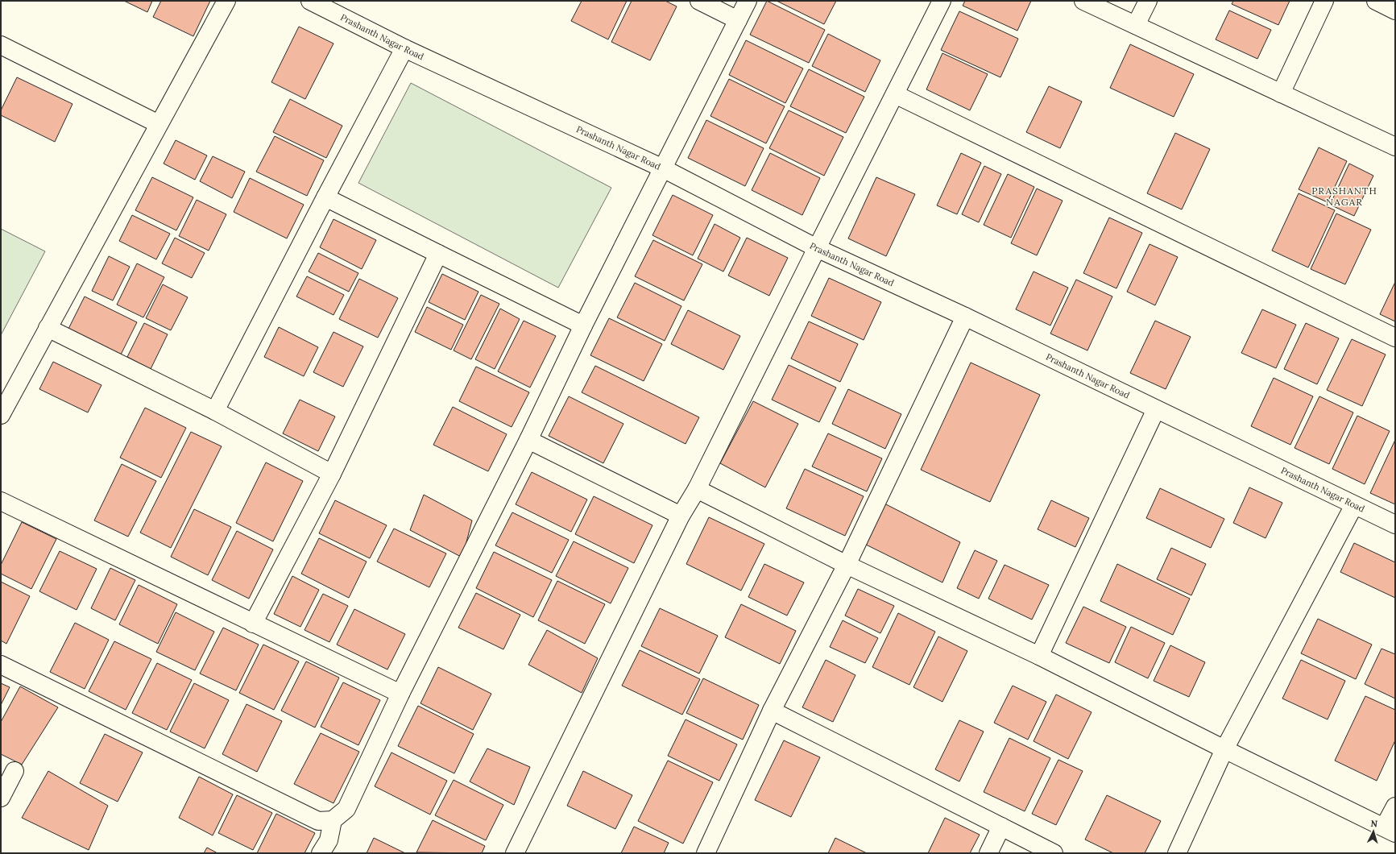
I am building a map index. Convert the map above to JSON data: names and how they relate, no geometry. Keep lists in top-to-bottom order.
{
  "streets": {
    "street": ["Prashanth Nagar Road"]
  },
  "districts": ["PRASHANTH NAGAR"],
  "north": "top"
}
